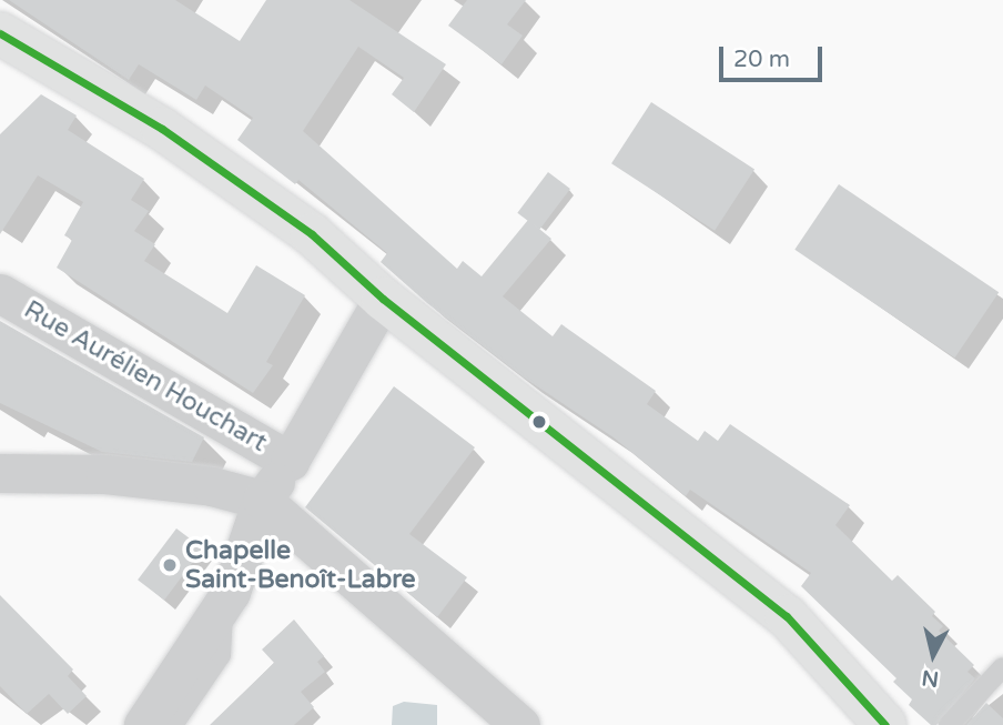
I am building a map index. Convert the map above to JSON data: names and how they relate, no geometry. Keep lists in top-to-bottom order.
{
  "streets": {
    "street": ["Rue Aurélien Houchart"]
  },
  "places": ["Chapelle Saint-Benoît-Labre"],
  "scale_bar": "20 m",
  "north": "bottom"
}
